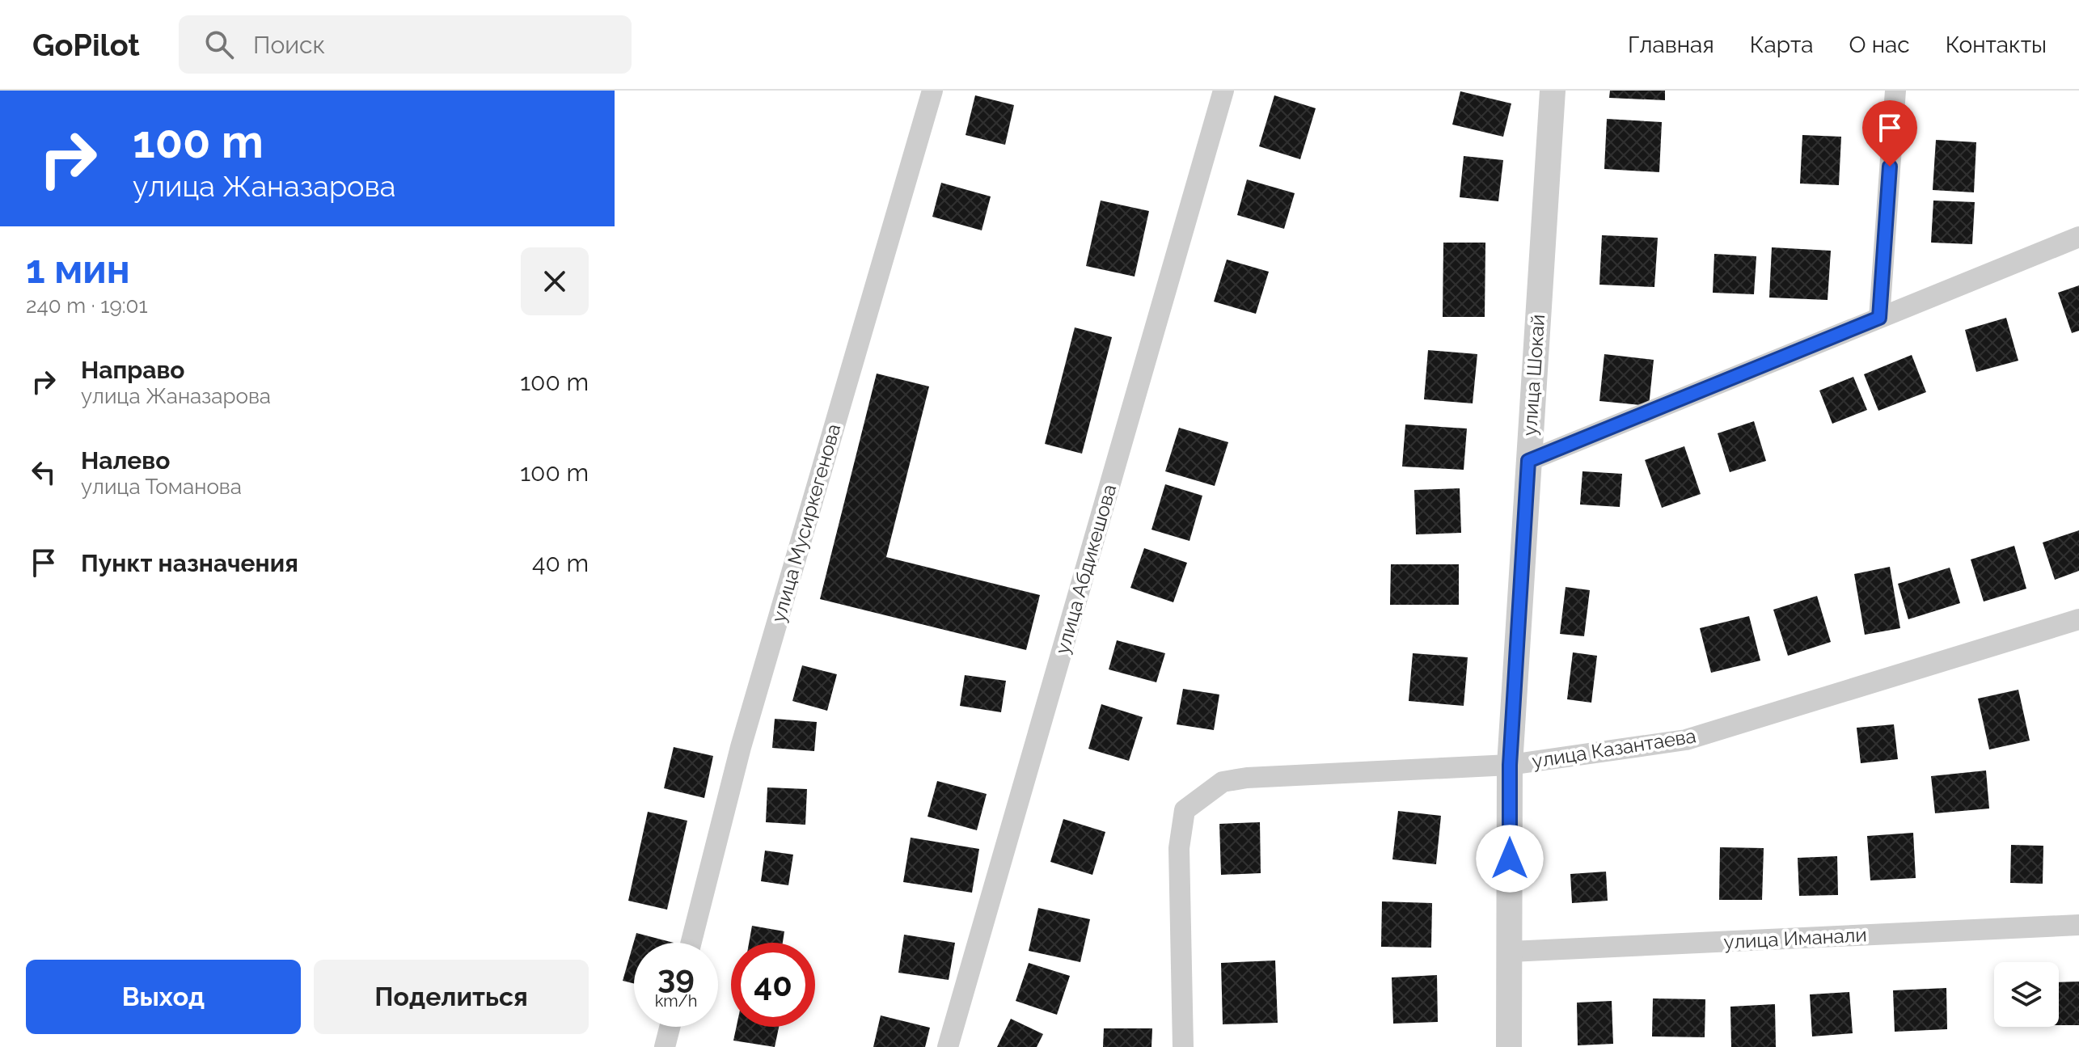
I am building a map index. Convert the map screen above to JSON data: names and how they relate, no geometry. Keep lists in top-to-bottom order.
{
  "streets": {
    "street": [
      "улица Шокай",
      "улица Мусиркегенова",
      "улица Абдикешова",
      "улица Казантаева",
      "улица Иманали"
    ]
  },
  "crossings": [
    ["улица Шокай", "улица Казантаева"],
    ["улица Шокай", "улица Иманали"]
  ],
  "page": {
    "header": "GoPilot",
    "search": "Поиск",
    "nav": [
      "Главная",
      "Карта",
      "О нас",
      "Контакты"
    ],
    "turn": ["100 m", "улица Жаназарова"],
    "heading": ["1 мин", "240 m · 19:01"],
    "list": [
      {
        "name": "Направо",
        "note": "улица Жаназарова",
        "value": "100 m"
      },
      {
        "name": "Налево",
        "note": "улица Томанова",
        "value": "100 m"
      },
      {
        "name": "Пункт назначения",
        "value": "40 m"
      }
    ],
    "speed": "39 km/h",
    "limit": "40",
    "buttons": ["Выход", "Поделиться"]
  }
}
